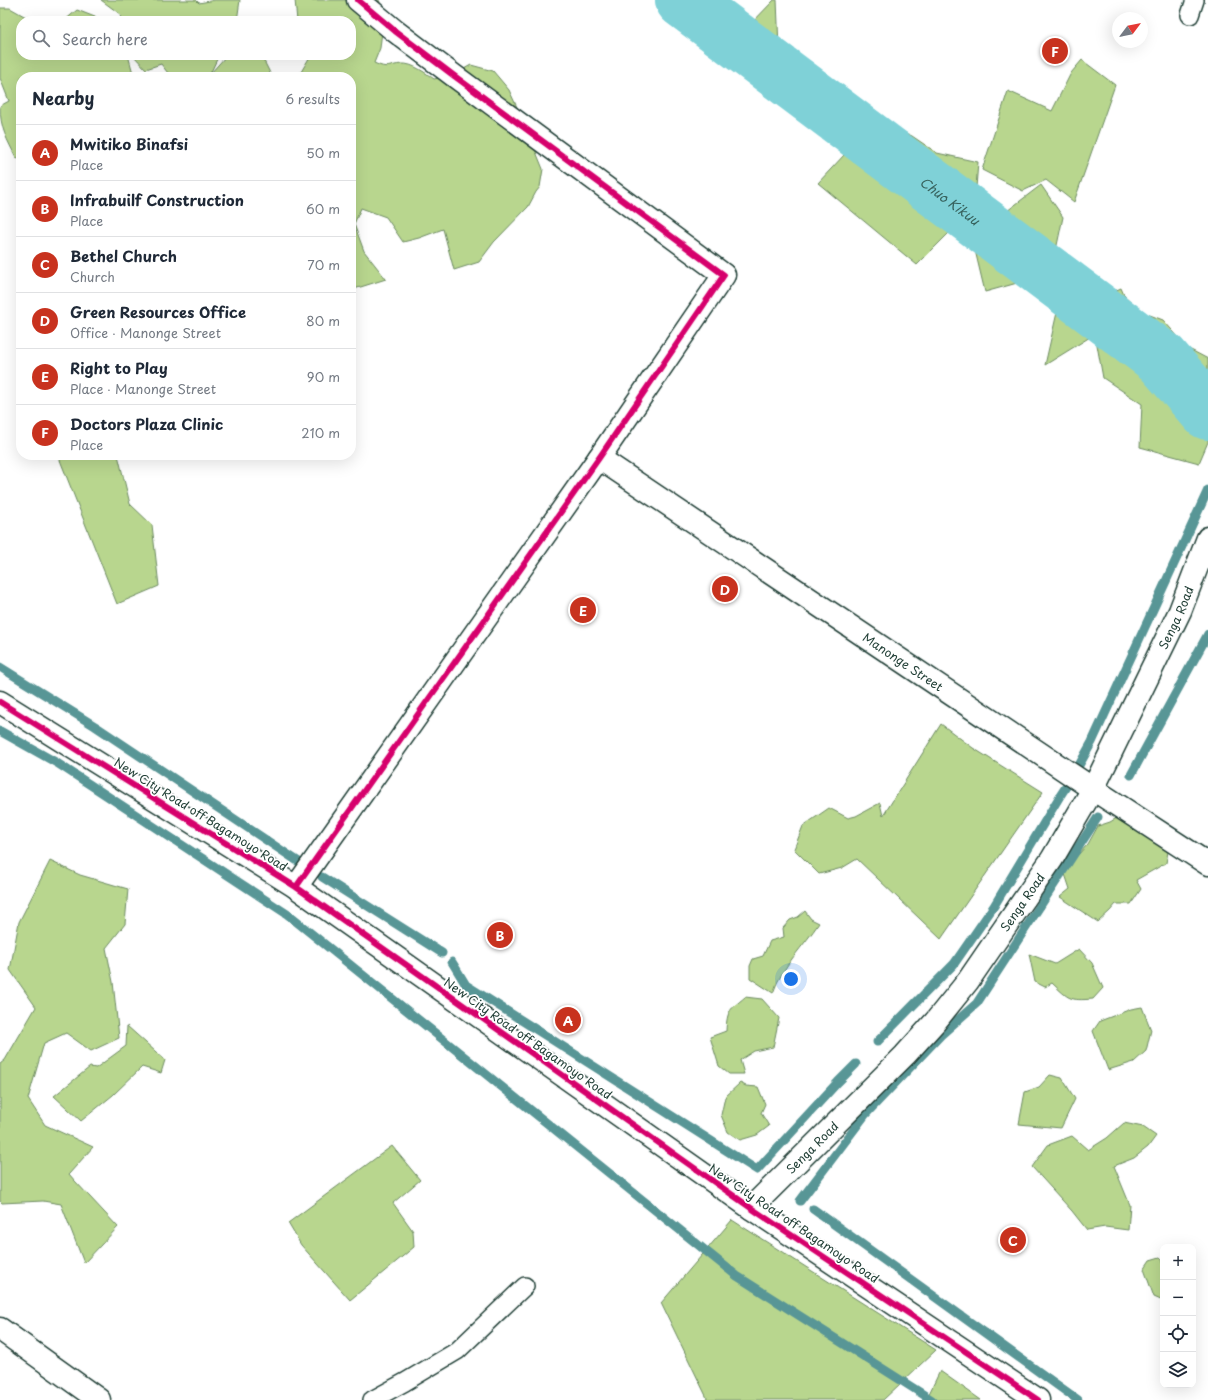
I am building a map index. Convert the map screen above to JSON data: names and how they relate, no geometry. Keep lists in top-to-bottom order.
{
  "streets": {
    "street": ["Senga Road", "Manonge Street", "New City Road off Bagamoyo Road"]
  },
  "crossings": [
    ["Senga Road", "Manonge Street"],
    ["Senga Road", "New City Road off Bagamoyo Road"]
  ],
  "water": ["Chuo Kikuu"],
  "north": "top right",
  "page": {
    "search": "Search here",
    "pins": [
      "F",
      "D",
      "E",
      "B",
      "A",
      "C"
    ],
    "heading": ["Nearby", "6 results"],
    "list": [
      {
        "mark": "A",
        "name": "Mwitiko Binafsi",
        "note": "Place",
        "value": "50 m"
      },
      {
        "mark": "B",
        "name": "Infrabuilf Construction",
        "note": "Place",
        "value": "60 m"
      },
      {
        "mark": "C",
        "name": "Bethel Church",
        "note": "Church",
        "value": "70 m"
      },
      {
        "mark": "D",
        "name": "Green Resources Office",
        "note": "Office · Manonge Street",
        "value": "80 m"
      },
      {
        "mark": "E",
        "name": "Right to Play",
        "note": "Place · Manonge Street",
        "value": "90 m"
      },
      {
        "mark": "F",
        "name": "Doctors Plaza Clinic",
        "note": "Place",
        "value": "210 m"
      }
    ],
    "map_buttons": ["+", "−"]
  }
}
